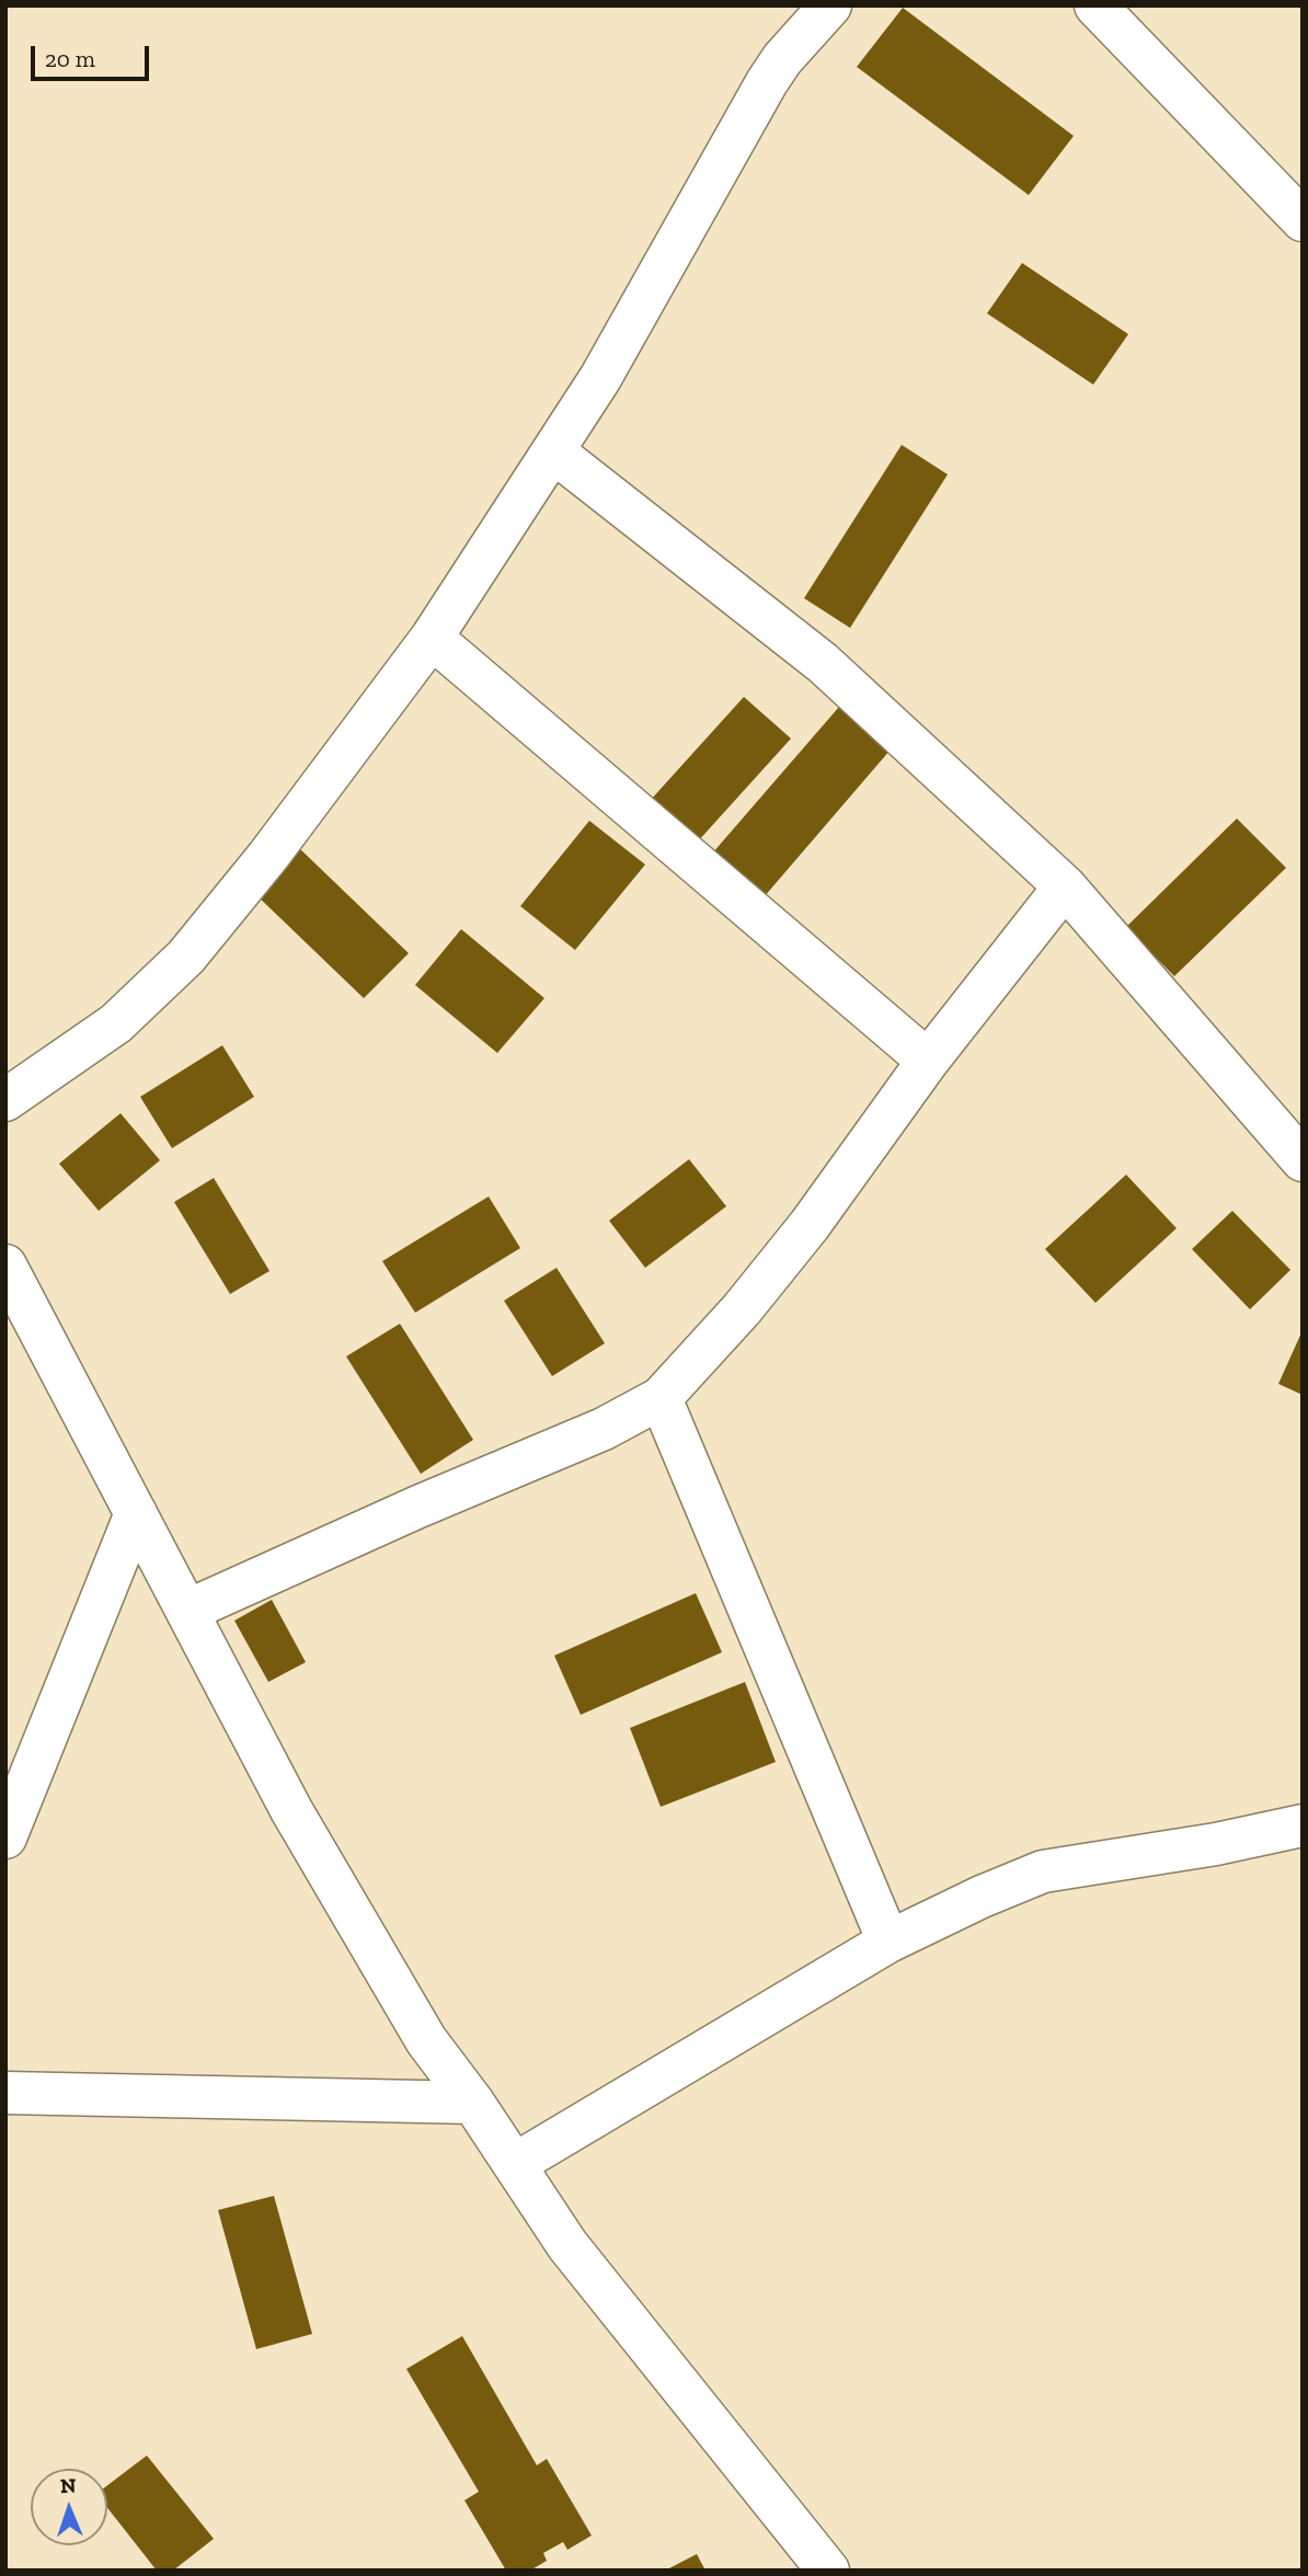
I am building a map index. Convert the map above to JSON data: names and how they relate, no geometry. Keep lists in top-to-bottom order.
{
  "scale_bar": "20 m",
  "north": "top"
}
